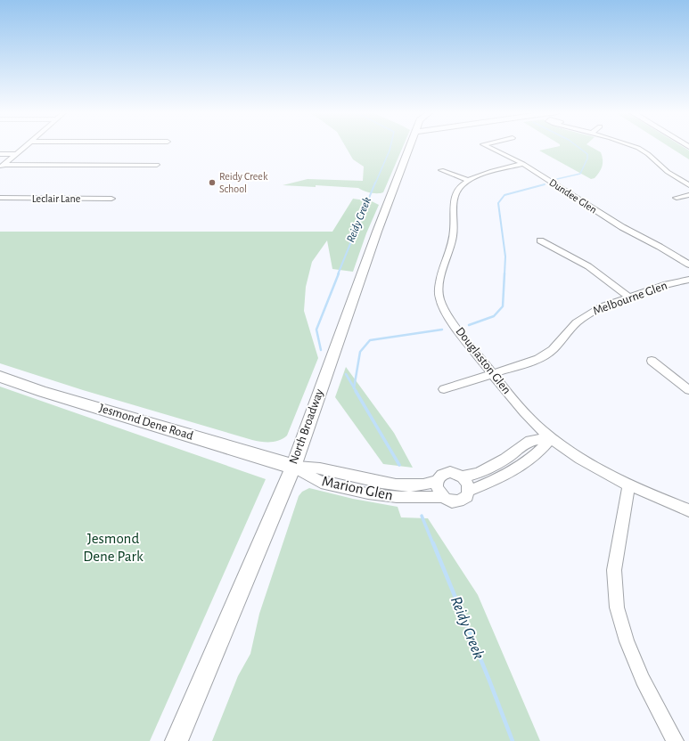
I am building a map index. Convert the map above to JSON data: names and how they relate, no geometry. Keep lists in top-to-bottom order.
{
  "streets": {
    "street": [
      "Dundee Glen",
      "Leclair Lane",
      "Melbourne Glen",
      "Douglaston Glen",
      "Jesmond Dene Road",
      "North Broadway",
      "Marion Glen"
    ]
  },
  "crossings": [
    ["Dundee Glen", "Douglaston Glen"],
    ["Melbourne Glen", "Douglaston Glen"],
    ["Jesmond Dene Road", "North Broadway"],
    ["Jesmond Dene Road", "Marion Glen"],
    ["North Broadway", "Marion Glen"]
  ],
  "water": ["Reidy Creek"],
  "parks": ["Jesmond Dene Park"],
  "places": ["Reidy Creek School"]
}
